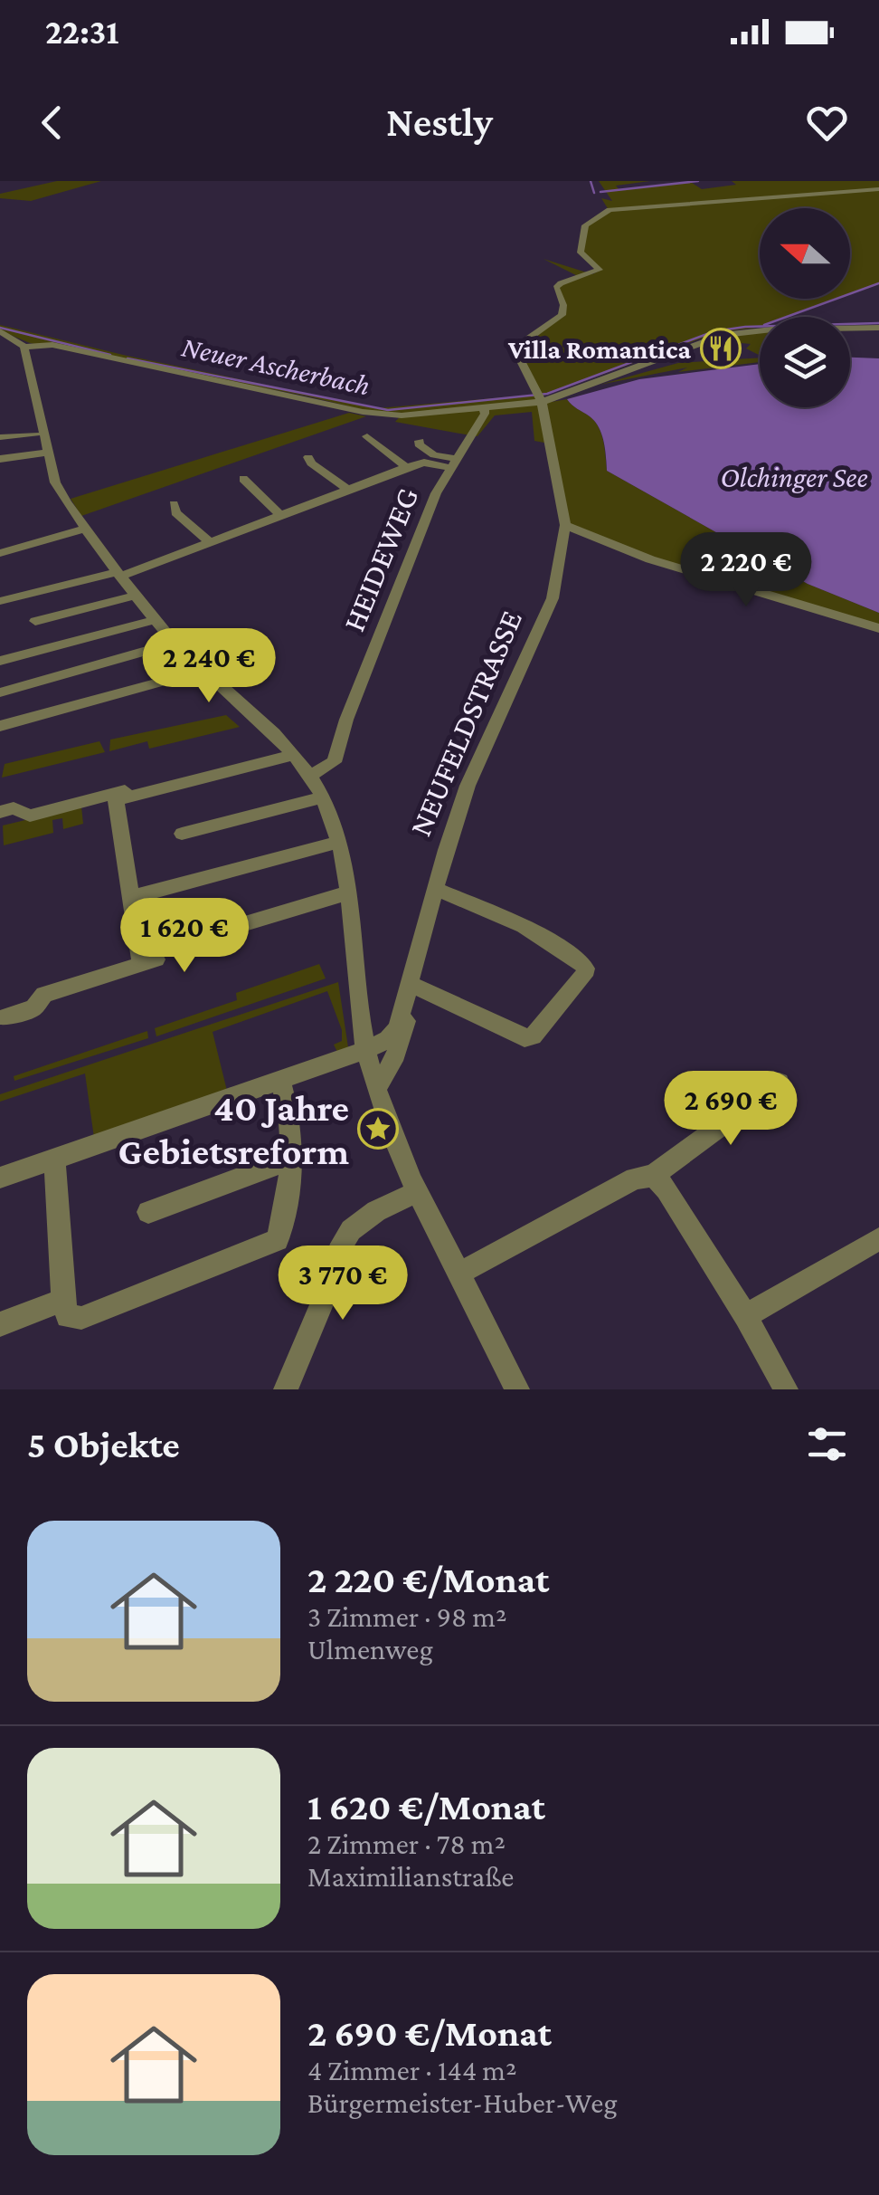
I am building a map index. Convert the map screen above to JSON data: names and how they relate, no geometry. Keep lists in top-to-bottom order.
{
  "streets": {
    "street": ["HEIDEWEG", "NEUFELDSTRASSE"]
  },
  "water": ["Neuer Ascherbach", "Olchinger See"],
  "places": {
    "restaurant": ["Villa Romantica"],
    "place": ["40 Jahre Gebietsreform"]
  },
  "north": "left",
  "page": {
    "status": "22:31",
    "header": "Nestly",
    "price": [
      "2 220 €",
      "2 240 €",
      "1 620 €",
      "2 690 €",
      "3 770 €"
    ],
    "heading": "5 Objekte",
    "list": [
      {
        "name": "2 220 €/Monat",
        "note": "3 Zimmer · 98 m² · Ulmenweg"
      },
      {
        "name": "1 620 €/Monat",
        "note": "2 Zimmer · 78 m² · Maximilianstraße"
      },
      {
        "name": "2 690 €/Monat",
        "note": "4 Zimmer · 144 m² · Bürgermeister-Huber-Weg"
      }
    ]
  }
}
